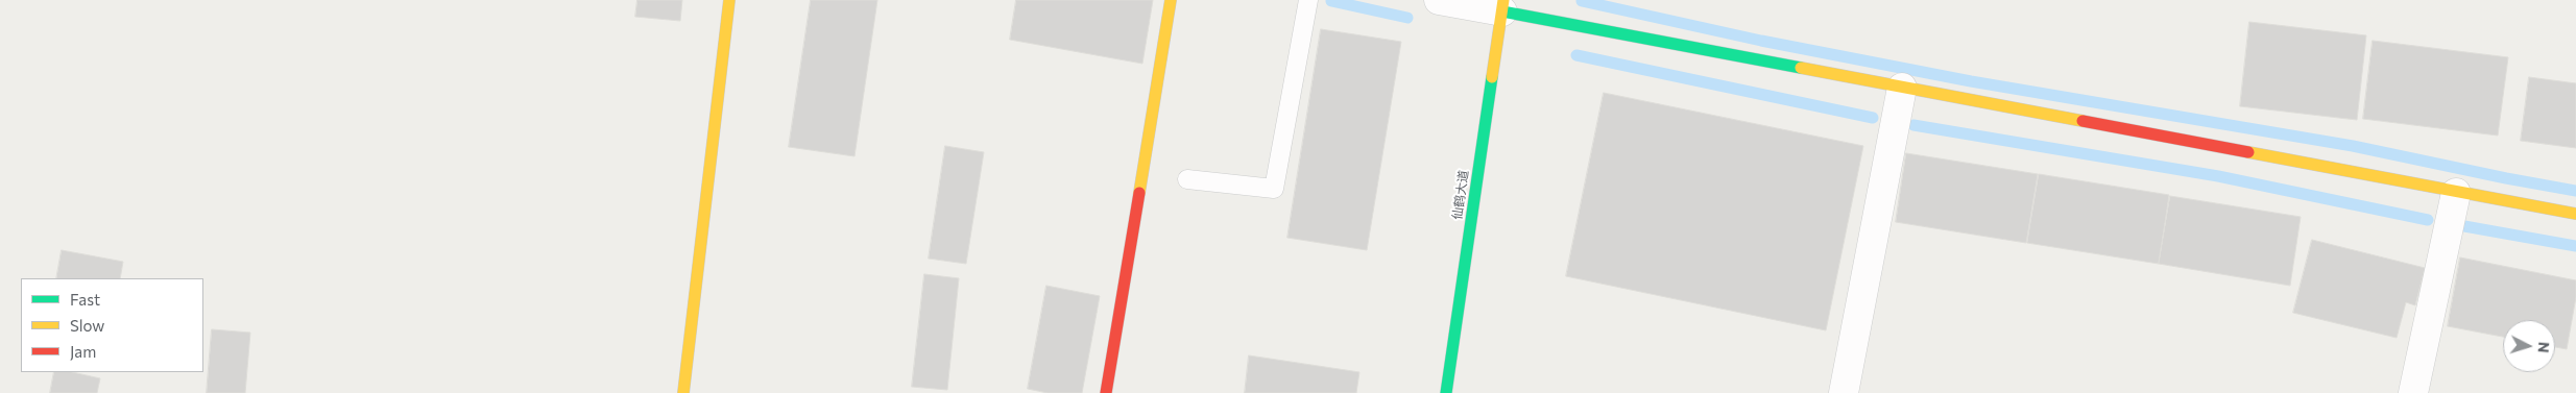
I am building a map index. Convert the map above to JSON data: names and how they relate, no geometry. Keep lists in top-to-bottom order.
{
  "streets": {
    "street": ["仙鹤大道"]
  },
  "legend": ["Fast", "Slow", "Jam"],
  "north": "right"
}
